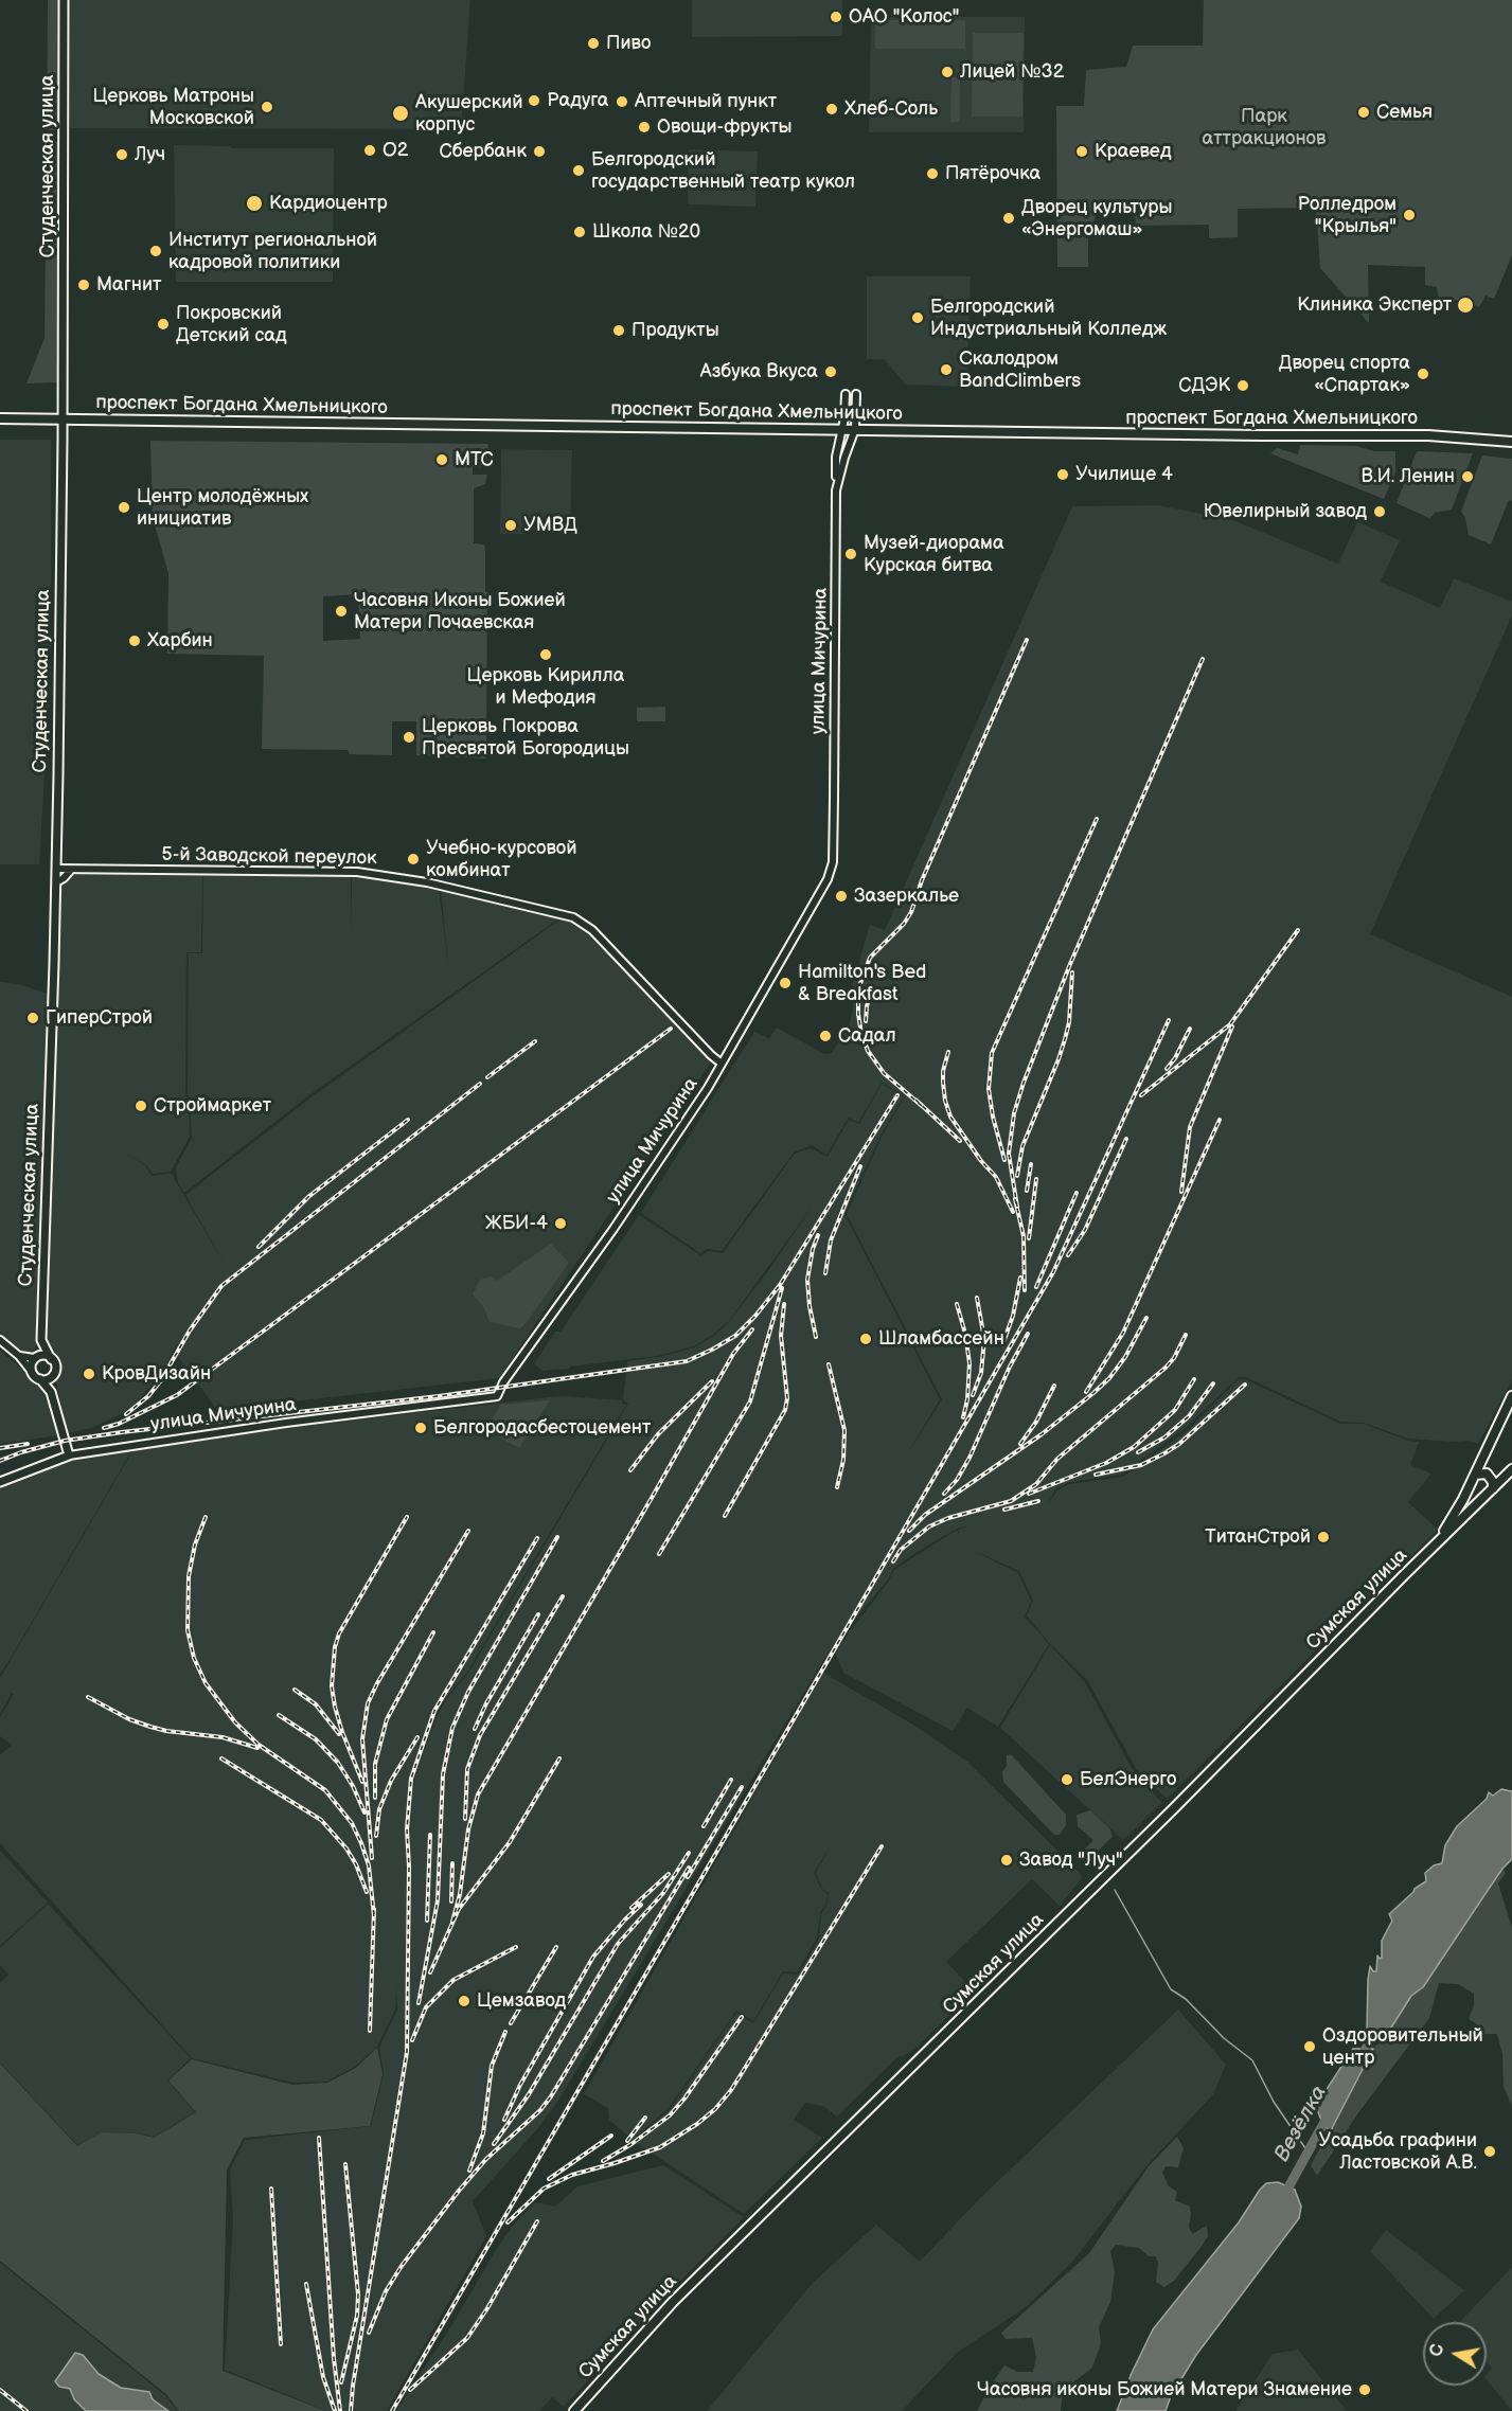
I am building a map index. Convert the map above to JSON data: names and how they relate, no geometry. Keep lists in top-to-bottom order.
{
  "streets": {
    "main road": [
      "Студенческая улица",
      "проспект Богдана Хмельницкого",
      "улица Мичурина",
      "Сумская улица"
    ],
    "street": ["5-й Заводской переулок"]
  },
  "crossings": [
    ["Студенческая улица", "проспект Богдана Хмельницкого"],
    ["Студенческая улица", "5-й Заводской переулок"],
    ["проспект Богдана Хмельницкого", "улица Мичурина"],
    ["улица Мичурина", "5-й Заводской переулок"]
  ],
  "water": ["Везёлка"],
  "parks": ["Парк аттракционов"],
  "places": [
    "ОАО \"Колос\"",
    "Пиво",
    "Лицей №32",
    "Радуга",
    "Аптечный пункт",
    "Церковь Матроны Московской",
    "Хлеб-Соль",
    "Семья",
    "Акушерский корпус",
    "Овощи-фрукты",
    "O2",
    "Сбербанк",
    "Краевед",
    "Луч",
    "Белгородский государственный театр кукол",
    "Пятёрочка",
    "Кардиоцентр",
    "Ролледром \"Крылья\"",
    "Дворец культуры «Энергомаш»",
    "Школа №20",
    "Институт региональной кадровой политики",
    "Магнит",
    "Клиника Эксперт",
    "Белгородский Индустриальный Колледж",
    "Покровский Детский сад",
    "Продукты",
    "Cкалодром BandClimbers",
    "Азбука Вкуса",
    "Дворец спорта «Спартак»",
    "СДЭК",
    "МТС",
    "Училище 4",
    "В.И. Ленин",
    "Центр молодёжных инициатив",
    "Ювелирный завод",
    "УМВД",
    "Музей-диорама Курская битва",
    "Часовня Иконы Божией Матери Почаевская",
    "Харбин",
    "Церковь Кирилла и Мефодия",
    "Церковь Покрова Пресвятой Богородицы",
    "Учебно-курсовой комбинат",
    "Зазеркалье",
    "Hamilton's Bed & Breakfast",
    "ГиперСтрой",
    "Садал",
    "Строймаркет",
    "ЖБИ-4",
    "Шламбассейн",
    "КровДизайн",
    "Белгородасбестоцемент",
    "ТитанСтрой",
    "БелЭнерго",
    "Завод \"Луч\"",
    "Цемзавод",
    "Оздоровительный центр",
    "Усадьба графини Ластовской А.В.",
    "Часовня иконы Божией Матери Знамение"
  ],
  "north": "left"
}
